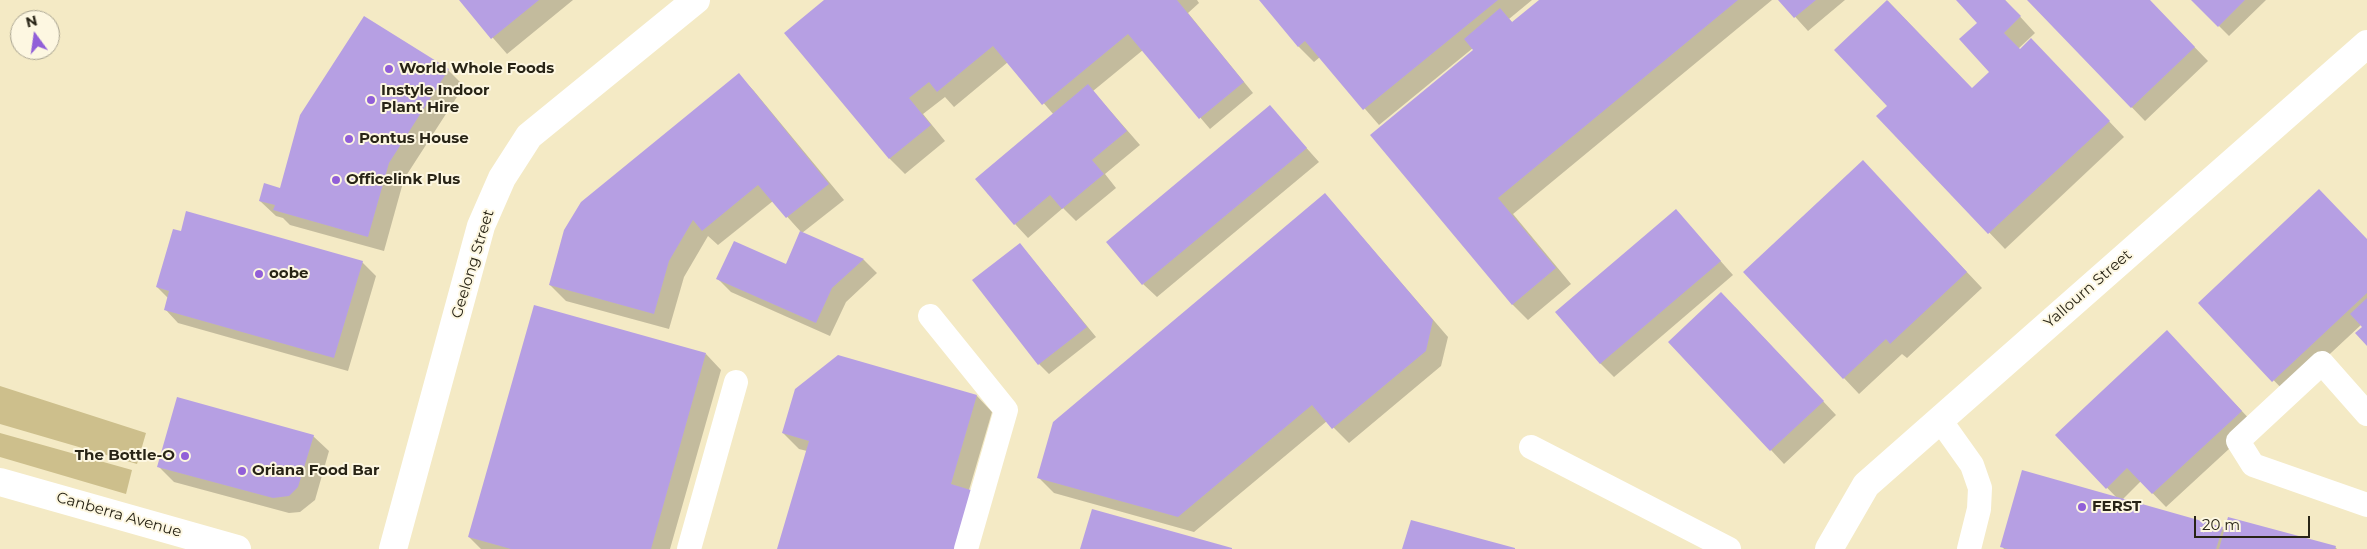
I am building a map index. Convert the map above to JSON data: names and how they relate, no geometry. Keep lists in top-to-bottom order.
{
  "streets": {
    "street": ["Geelong Street", "Yallourn Street", "Canberra Avenue"]
  },
  "places": [
    "World Whole Foods",
    "Instyle Indoor Plant Hire",
    "Pontus House",
    "Officelink Plus",
    "oobe",
    "The Bottle-O",
    "Oriana Food Bar",
    "FERST"
  ],
  "scale_bar": "20 m",
  "north": "top"
}
